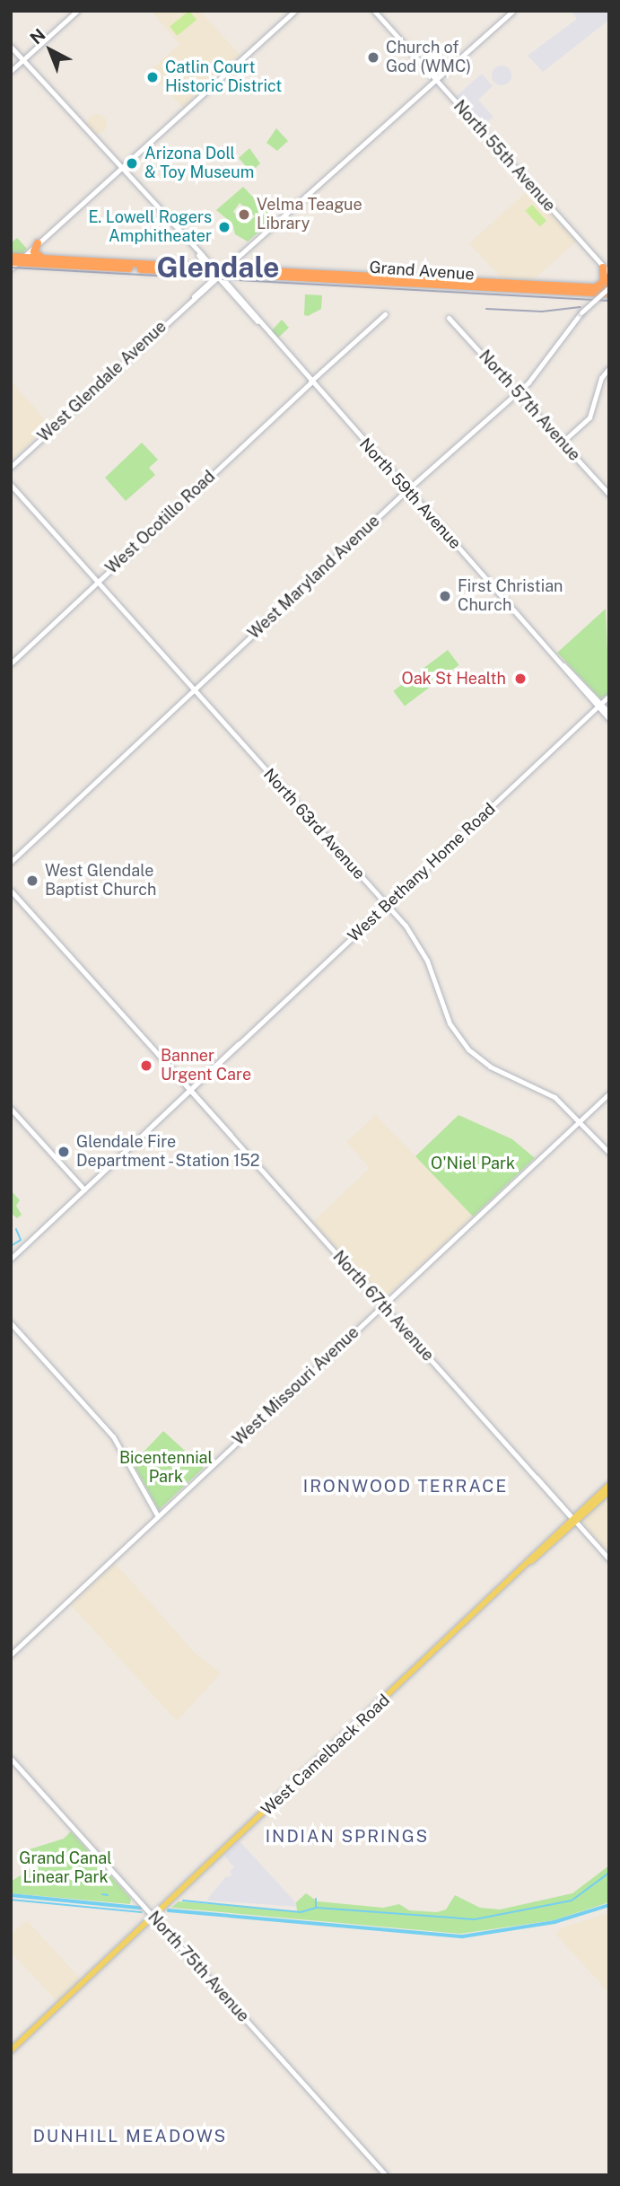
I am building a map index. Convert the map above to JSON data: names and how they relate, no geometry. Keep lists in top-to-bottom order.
{
  "streets": {
    "highway": ["Grand Avenue"],
    "main road": ["West Camelback Road"],
    "street": [
      "North 55th Avenue",
      "West Glendale Avenue",
      "North 57th Avenue",
      "North 59th Avenue",
      "West Ocotillo Road",
      "West Maryland Avenue",
      "North 63rd Avenue",
      "West Bethany Home Road",
      "North 67th Avenue",
      "West Missouri Avenue",
      "North 75th Avenue"
    ]
  },
  "crossings": [
    ["North 55th Avenue", "West Glendale Avenue"],
    ["Grand Avenue", "West Glendale Avenue"],
    ["Grand Avenue", "West Maryland Avenue"],
    ["West Glendale Avenue", "North 59th Avenue"],
    ["North 57th Avenue", "West Maryland Avenue"],
    ["North 59th Avenue", "West Ocotillo Road"],
    ["North 59th Avenue", "West Maryland Avenue"],
    ["North 59th Avenue", "West Bethany Home Road"],
    ["West Ocotillo Road", "North 63rd Avenue"],
    ["West Maryland Avenue", "North 63rd Avenue"],
    ["North 63rd Avenue", "West Bethany Home Road"],
    ["North 63rd Avenue", "West Missouri Avenue"],
    ["West Bethany Home Road", "North 67th Avenue"],
    ["North 67th Avenue", "West Missouri Avenue"],
    ["North 67th Avenue", "West Camelback Road"],
    ["West Camelback Road", "North 75th Avenue"]
  ],
  "districts": [
    "Glendale",
    "IRONWOOD TERRACE",
    "INDIAN SPRINGS",
    "DUNHILL MEADOWS"
  ],
  "parks": ["O'Niel Park", "Bicentennial Park", "Grand Canal Linear Park"],
  "places": [
    "Church of God (WMC)",
    "Catlin Court Historic District",
    "Arizona Doll & Toy Museum",
    "Velma Teague Library",
    "E. Lowell Rogers Amphitheater",
    "First Christian Church",
    "Oak St Health",
    "West Glendale Baptist Church",
    "Banner Urgent Care",
    "Glendale Fire Department - Station 152"
  ],
  "north": "top left"
}
